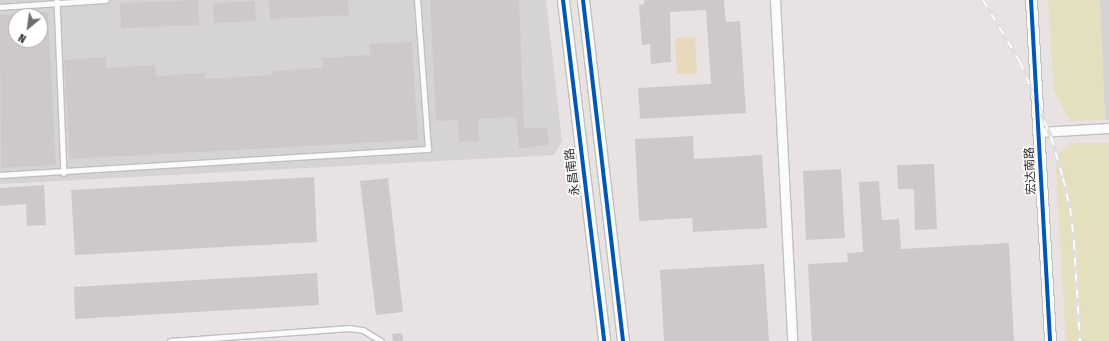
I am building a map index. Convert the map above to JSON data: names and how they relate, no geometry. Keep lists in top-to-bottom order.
{
  "streets": {
    "street": ["宏达南路", "永昌南路"]
  },
  "north": "bottom left"
}
